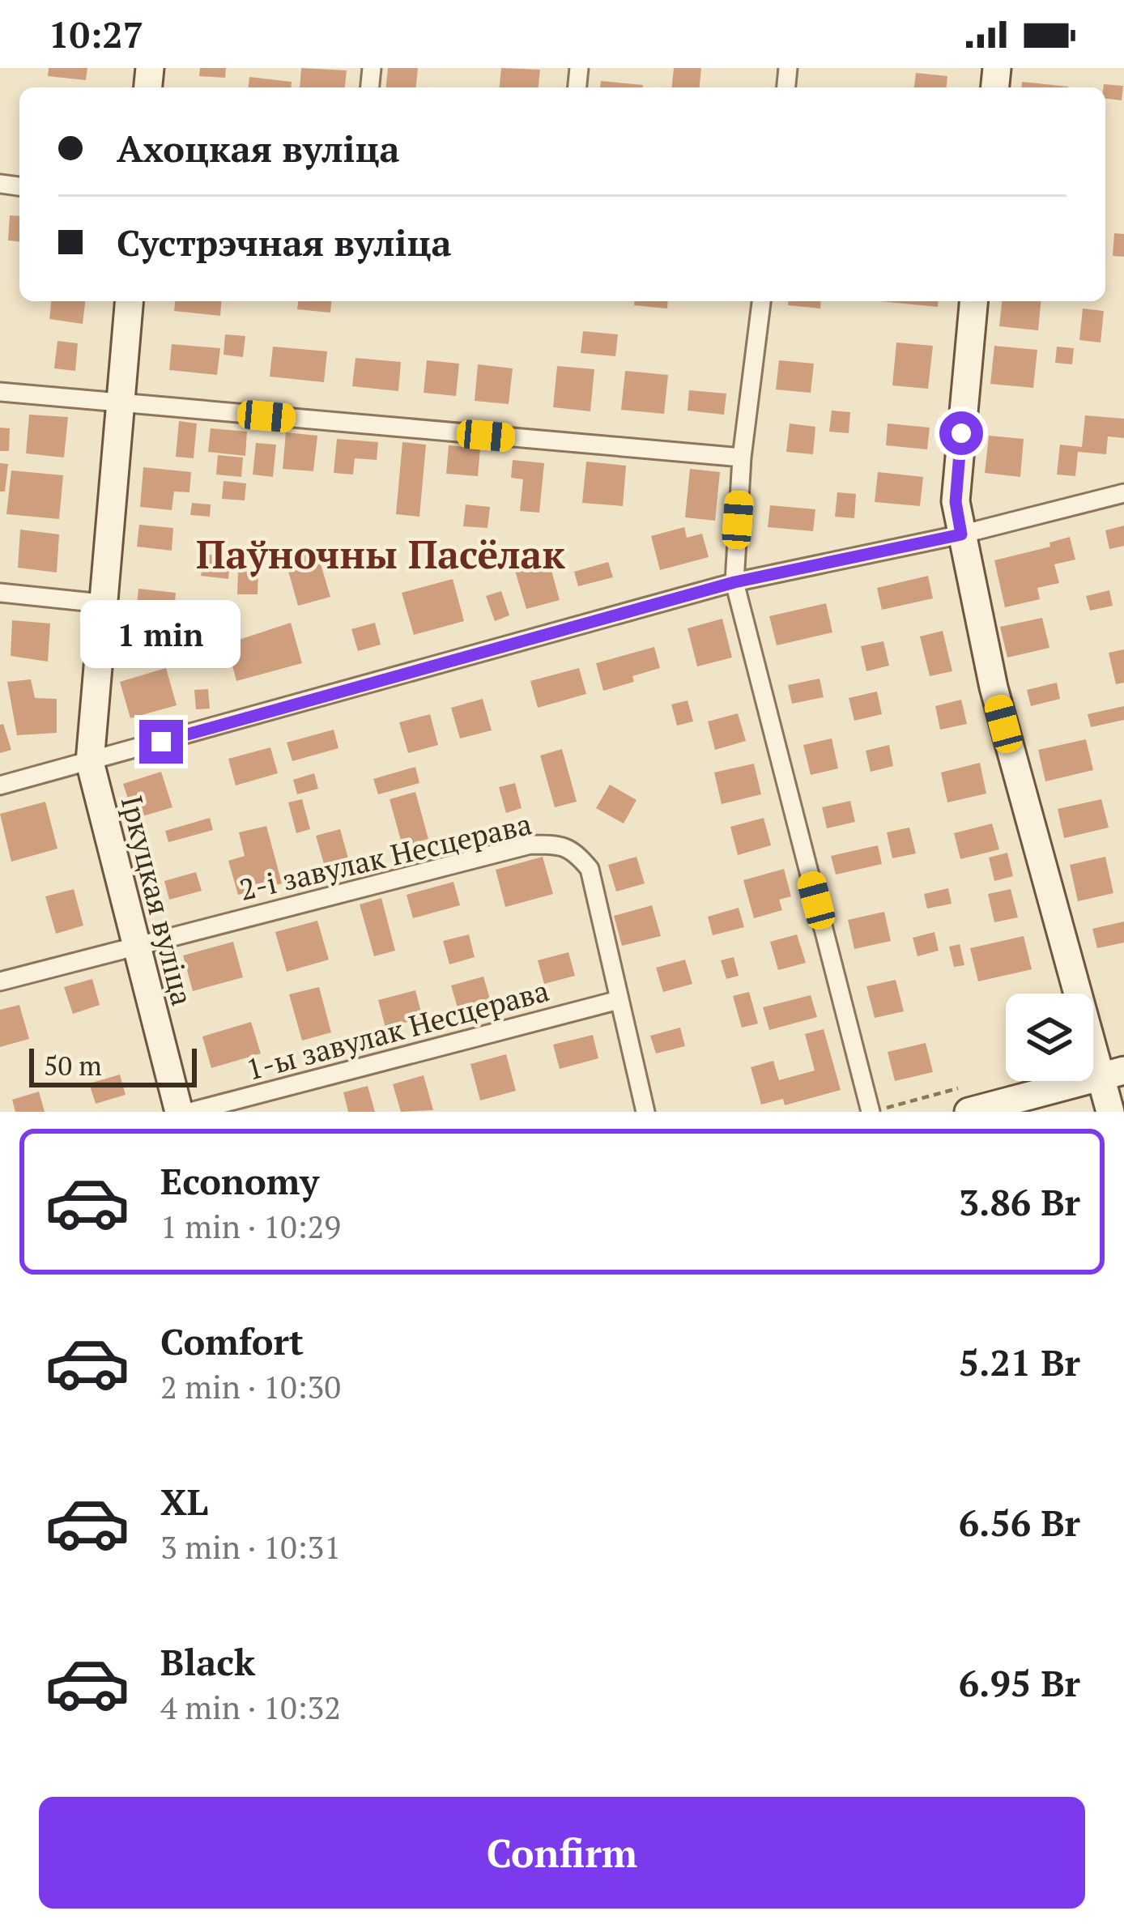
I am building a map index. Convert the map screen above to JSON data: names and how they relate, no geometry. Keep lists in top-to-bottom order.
{
  "streets": {
    "street": ["2-і завулак Несцерава", "Іркуцкая вуліца", "1-ы завулак Несцерава"]
  },
  "crossings": [
    ["2-і завулак Несцерава", "Іркуцкая вуліца"],
    ["2-і завулак Несцерава", "1-ы завулак Несцерава"]
  ],
  "districts": ["Паўночны Пасёлак"],
  "scale_bar": "50 m",
  "page": {
    "status": "10:27",
    "banner": ["Ахоцкая вуліца", "Сустрэчная вуліца"],
    "bubble": "1 min",
    "scale": "50 m",
    "list": [
      {
        "name": "Economy",
        "note": "1 min · 10:29",
        "value": "3.86 Br"
      },
      {
        "name": "Comfort",
        "note": "2 min · 10:30",
        "value": "5.21 Br"
      },
      {
        "name": "XL",
        "note": "3 min · 10:31",
        "value": "6.56 Br"
      },
      {
        "name": "Black",
        "note": "4 min · 10:32",
        "value": "6.95 Br"
      }
    ],
    "buttons": "Confirm"
  }
}
